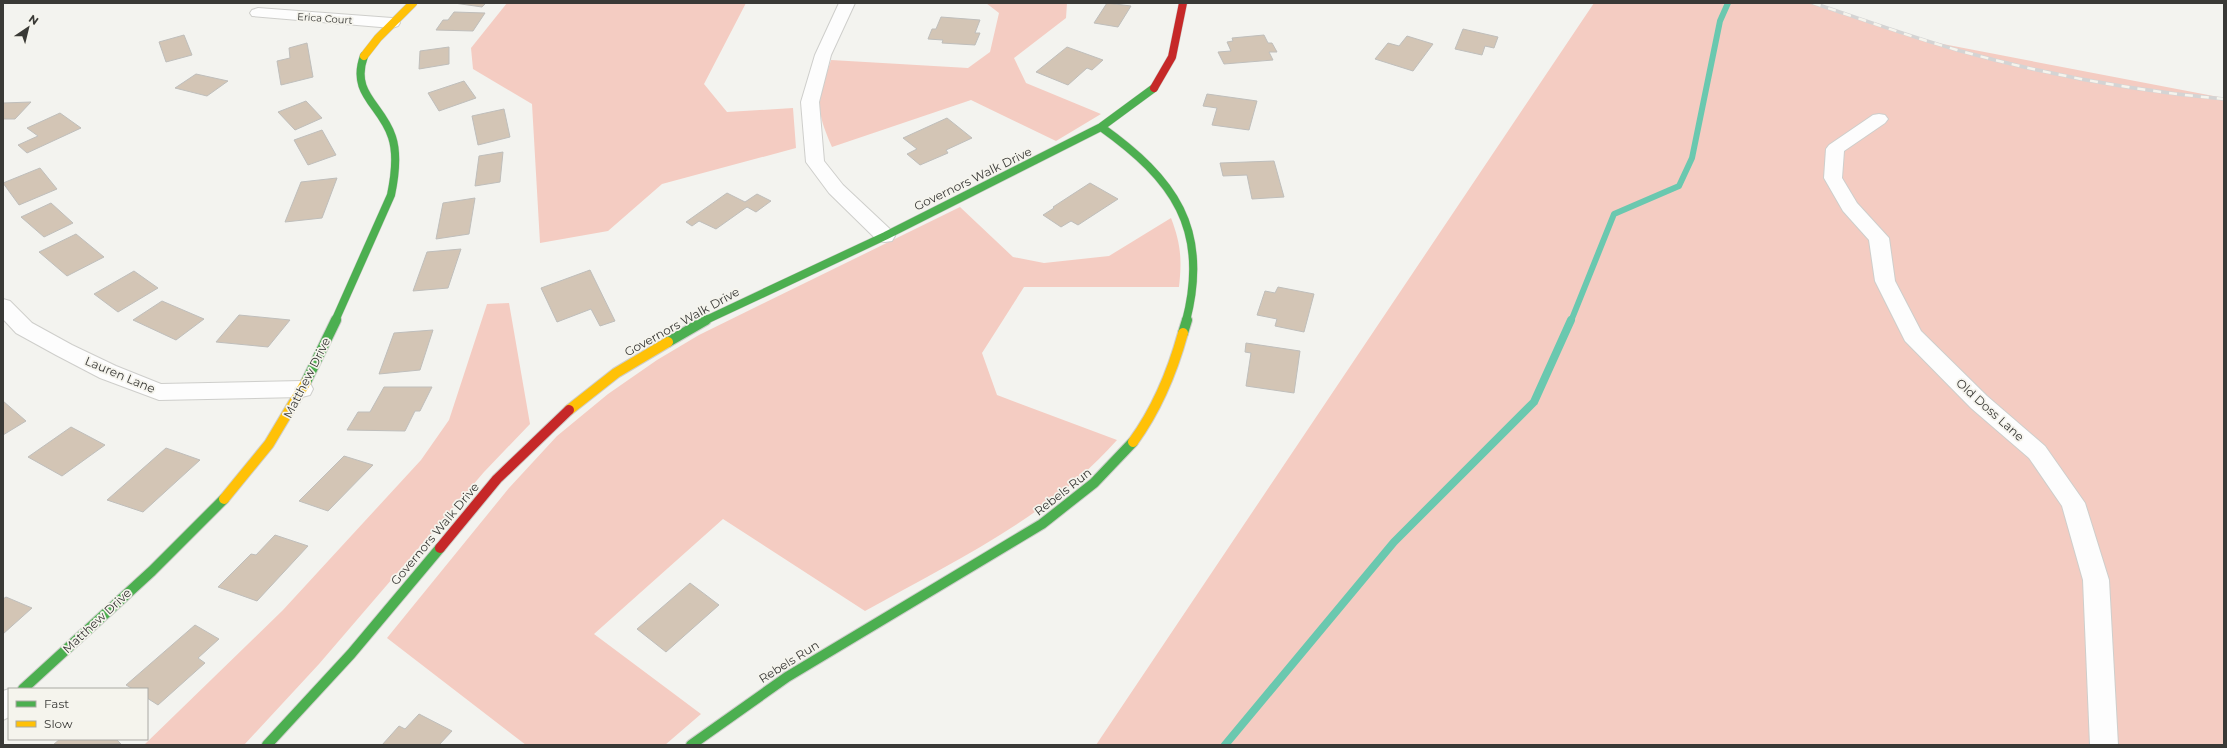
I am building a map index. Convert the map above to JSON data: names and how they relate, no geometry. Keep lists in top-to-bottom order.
{
  "streets": {
    "street": [
      "Erica Court",
      "Governors Walk Drive",
      "Lauren Lane",
      "Matthew Drive",
      "Old Doss Lane",
      "Rebels Run"
    ]
  },
  "crossings": [
    ["Erica Court", "Matthew Drive"],
    ["Governors Walk Drive", "Rebels Run"],
    ["Lauren Lane", "Matthew Drive"]
  ],
  "legend": ["Fast", "Slow"],
  "north": "top right"
}
